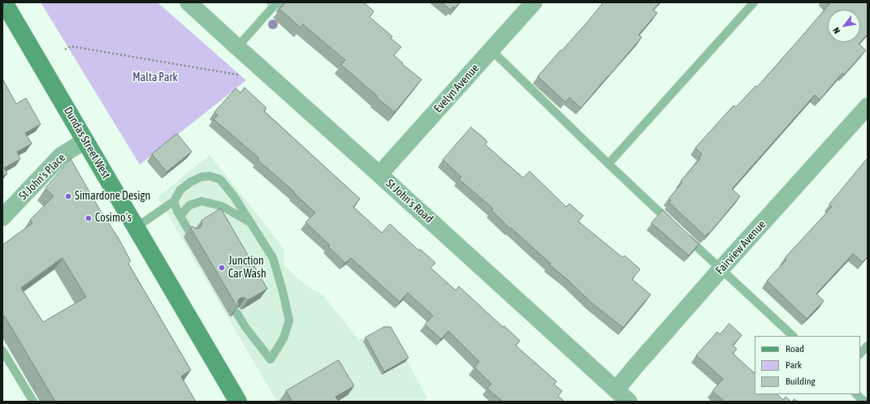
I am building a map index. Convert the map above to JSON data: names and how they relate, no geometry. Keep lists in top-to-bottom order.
{
  "streets": {
    "main road": ["Dundas Street West"],
    "street": [
      "Evelyn Avenue",
      "St John's Place",
      "St John's Road",
      "Fairview Avenue"
    ]
  },
  "crossings": [
    ["Evelyn Avenue", "St John's Road"],
    ["Dundas Street West", "St John's Place"],
    ["St John's Road", "Fairview Avenue"]
  ],
  "parks": ["Malta Park"],
  "places": ["Simardone Design", "Cosimo’s", "Junction Car Wash"],
  "legend": ["Road", "Park", "Building"],
  "north": "bottom left"
}
